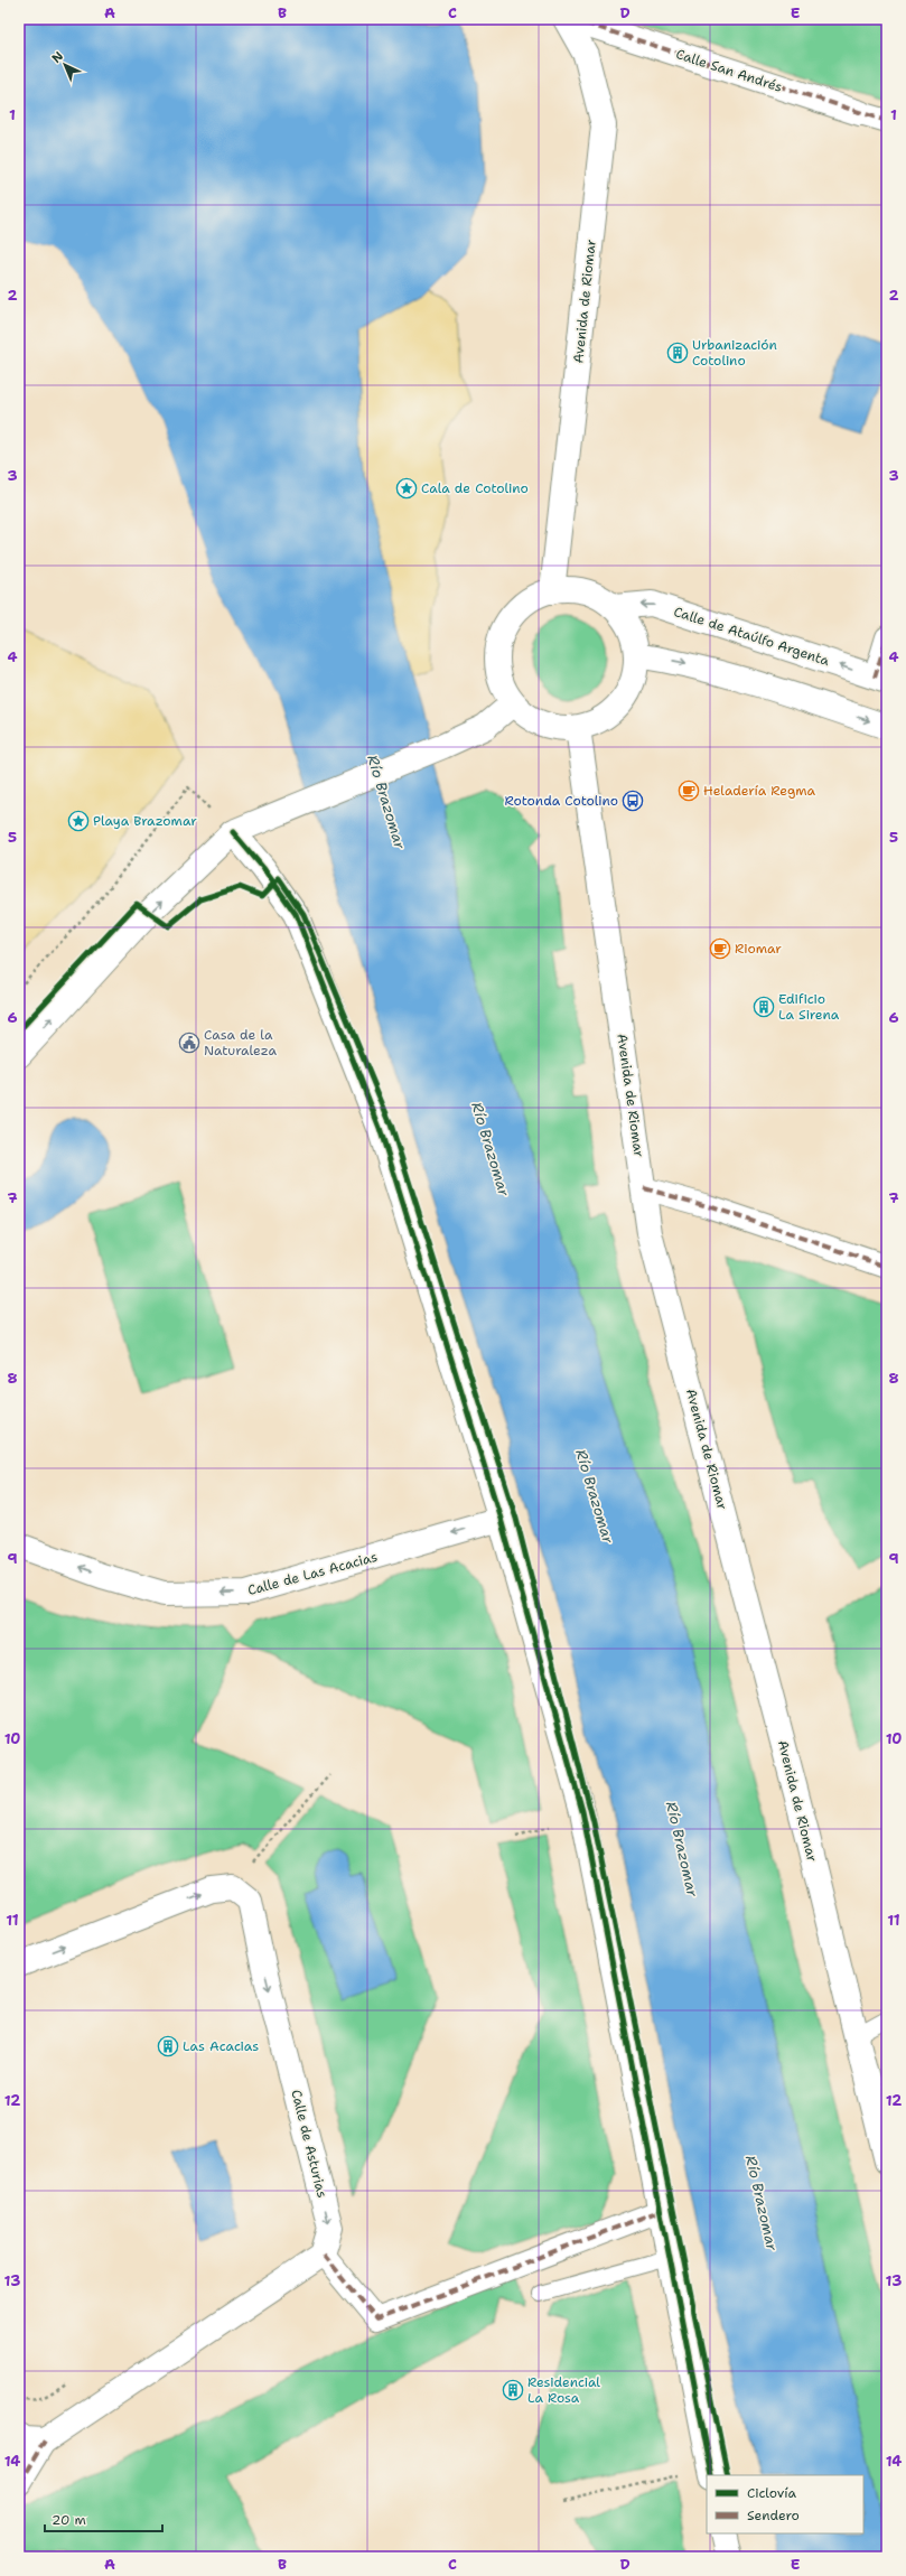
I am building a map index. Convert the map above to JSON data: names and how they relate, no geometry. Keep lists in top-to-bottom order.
{
  "streets": {
    "street": [
      "Calle San Andrés",
      "Avenida de Riomar",
      "Calle de Ataúlfo Argenta",
      "Calle de Las Acacias",
      "Calle de Asturias"
    ]
  },
  "crossings": [
    ["Avenida de Riomar", "Calle de Ataúlfo Argenta"]
  ],
  "one_way": ["Calle de Las Acacias", "Calle de Asturias"],
  "water": ["Río Brazomar"],
  "places": {
    "building": [
      "Urbanización Cotolino",
      "Edificio La Sirena",
      "Las Acacias",
      "Residencial La Rosa"
    ],
    "place": ["Cala de Cotolino", "Playa Brazomar"],
    "cafe": ["Heladería Regma", "Riomar"],
    "bus stop": ["Rotonda Cotolino"],
    "public building": ["Casa de la Naturaleza"]
  },
  "legend": ["Ciclovía", "Sendero"],
  "scale_bar": "20 m",
  "north": "top left",
  "grid": {
    "columns": [
      "A",
      "B",
      "C",
      "D",
      "E"
    ],
    "rows": [
      "1",
      "2",
      "3",
      "4",
      "5",
      "6",
      "7",
      "8",
      "9",
      "10",
      "11",
      "12",
      "13",
      "14"
    ]
  }
}
